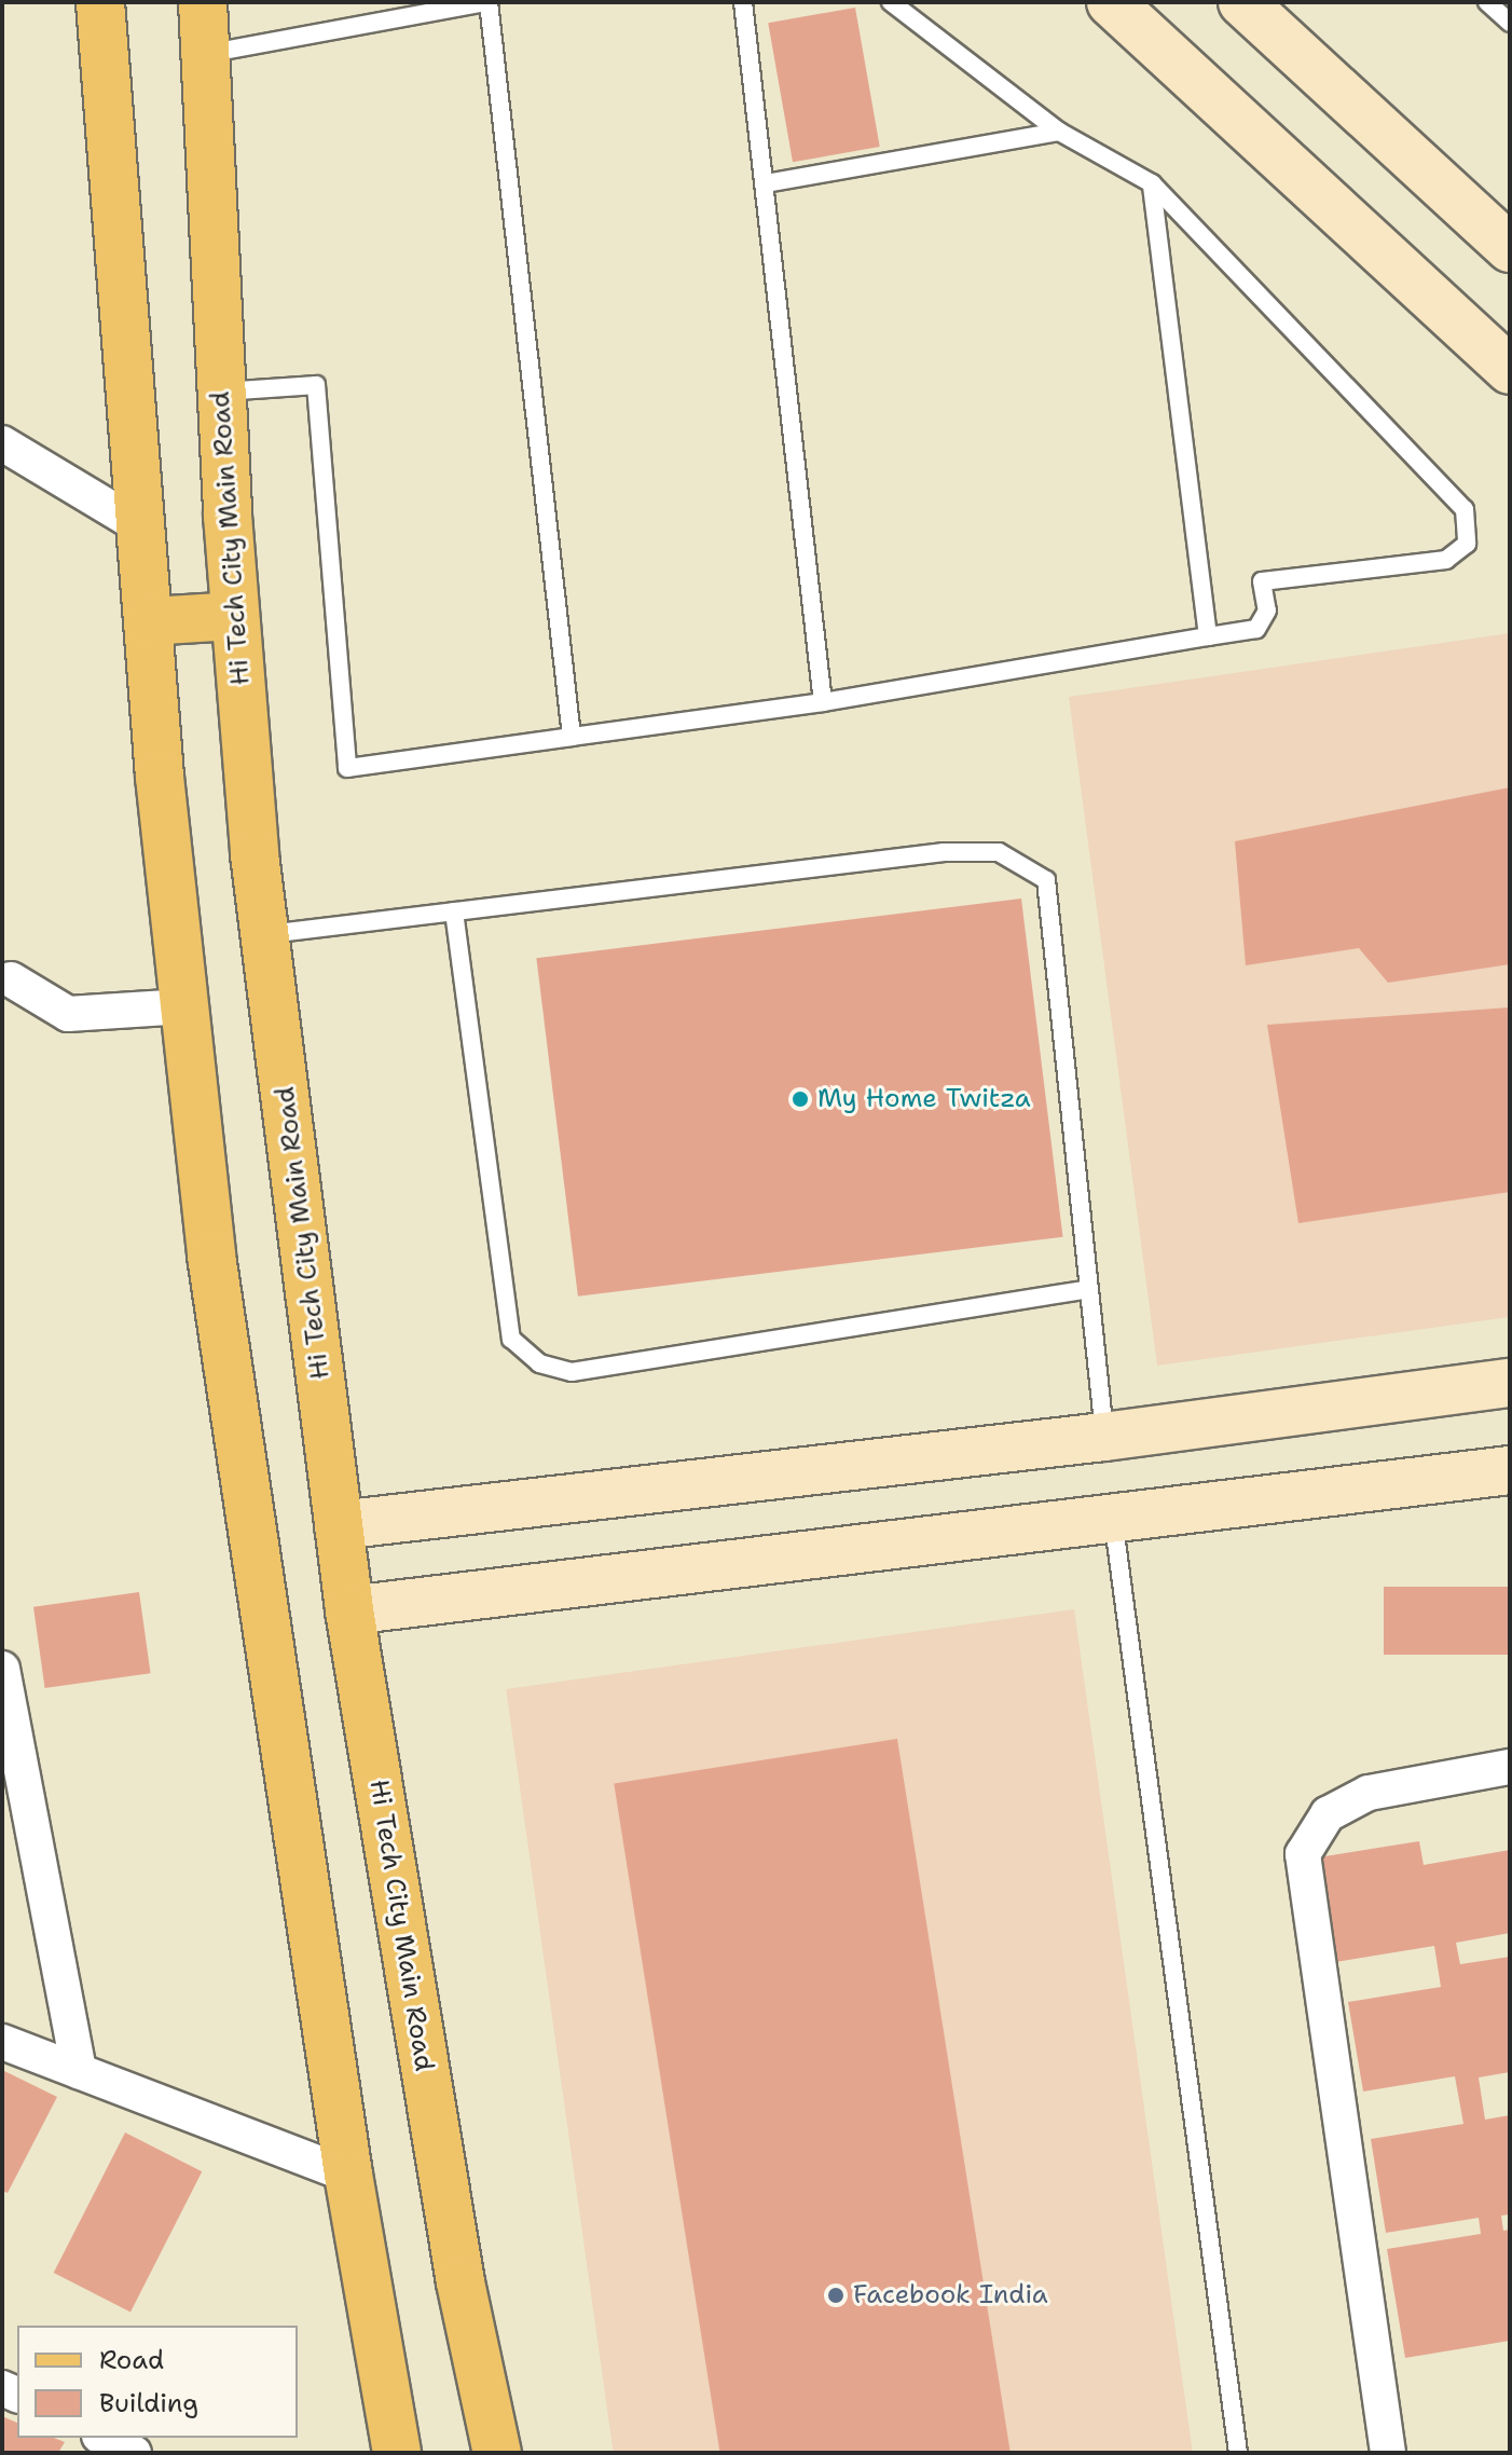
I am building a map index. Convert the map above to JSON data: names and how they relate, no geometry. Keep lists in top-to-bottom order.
{
  "streets": {
    "main road": ["Hi Tech City Main Road"]
  },
  "places": ["My Home Twitza", "Facebook India"],
  "legend": ["Road", "Building"]
}
